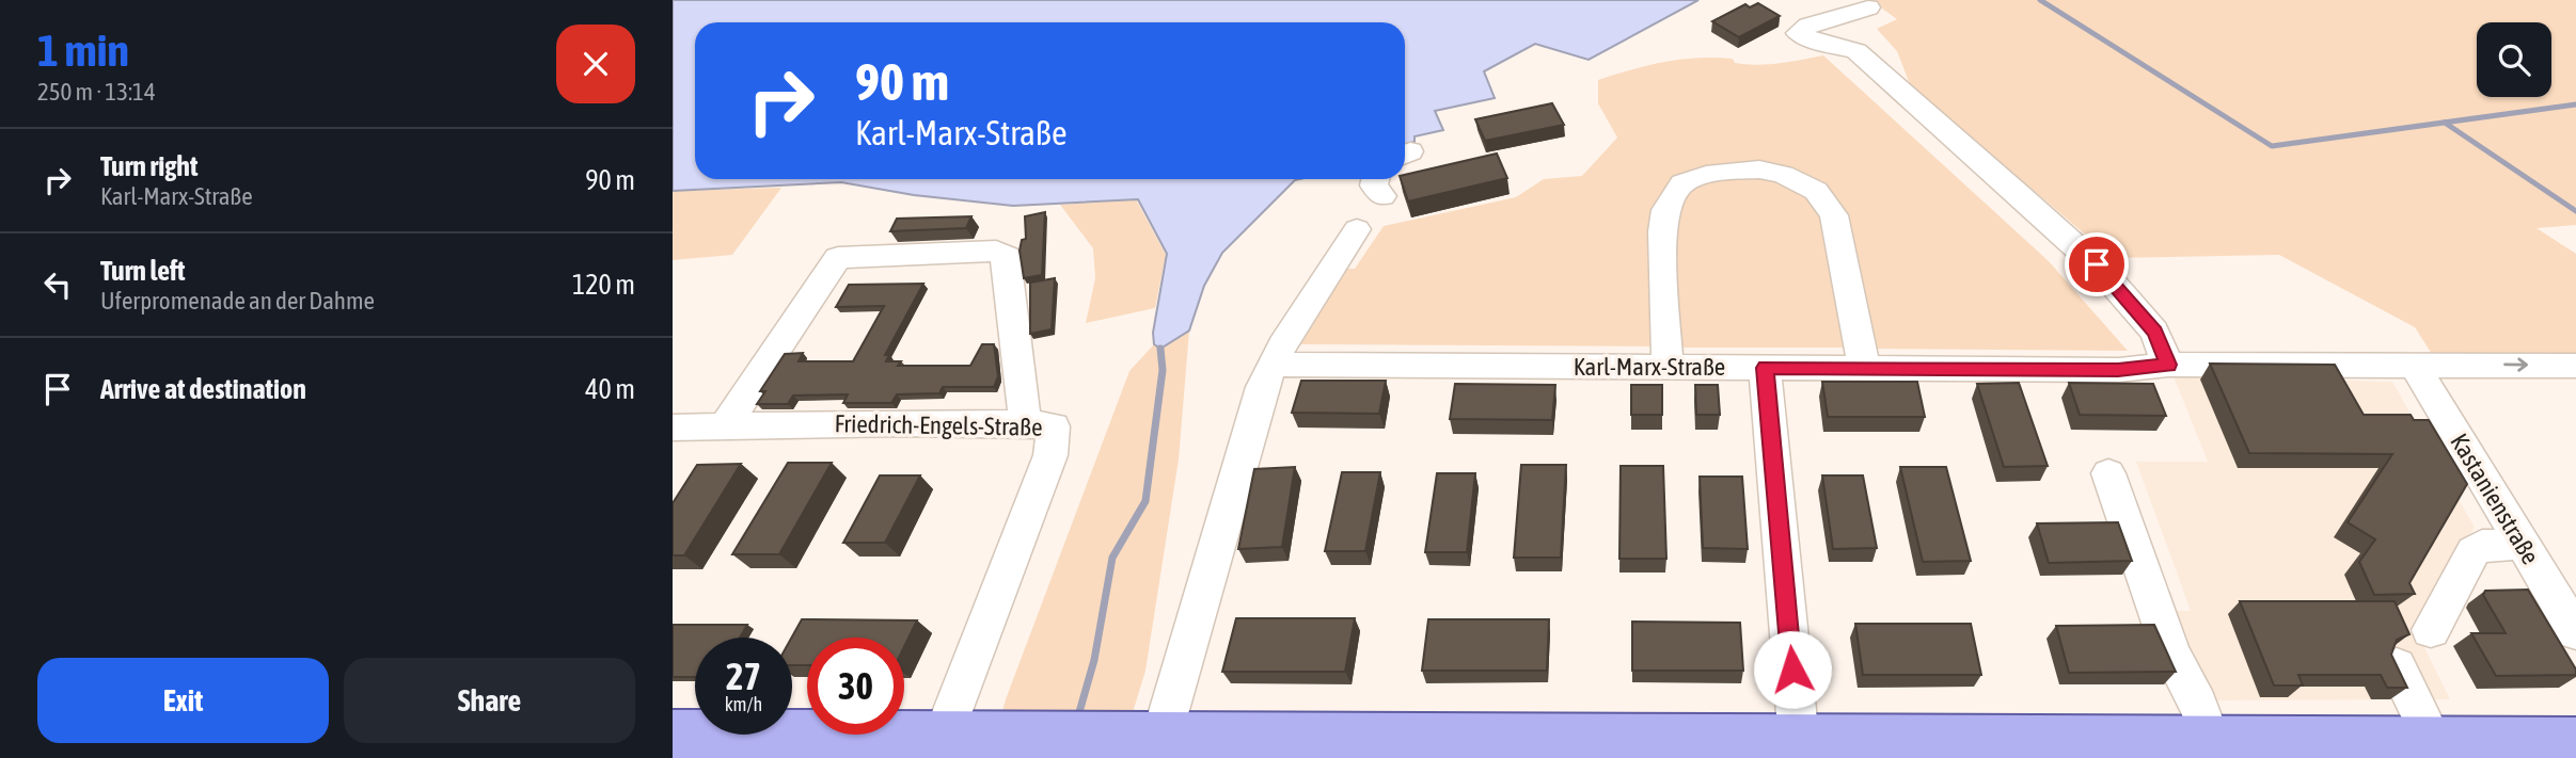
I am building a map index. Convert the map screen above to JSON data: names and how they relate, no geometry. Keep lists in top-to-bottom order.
{
  "streets": {
    "street": ["Karl-Marx-Straße", "Friedrich-Engels-Straße", "Kastanienstraße"]
  },
  "crossings": [
    ["Karl-Marx-Straße", "Kastanienstraße"]
  ],
  "page": {
    "heading": ["1 min", "250 m · 13:14"],
    "turn": ["90 m", "Karl-Marx-Straße"],
    "list": [
      {
        "name": "Turn right",
        "note": "Karl-Marx-Straße",
        "value": "90 m"
      },
      {
        "name": "Turn left",
        "note": "Uferpromenade an der Dahme",
        "value": "120 m"
      },
      {
        "name": "Arrive at destination",
        "value": "40 m"
      }
    ],
    "speed": "27 km/h",
    "limit": "30",
    "buttons": ["Exit", "Share"]
  }
}
